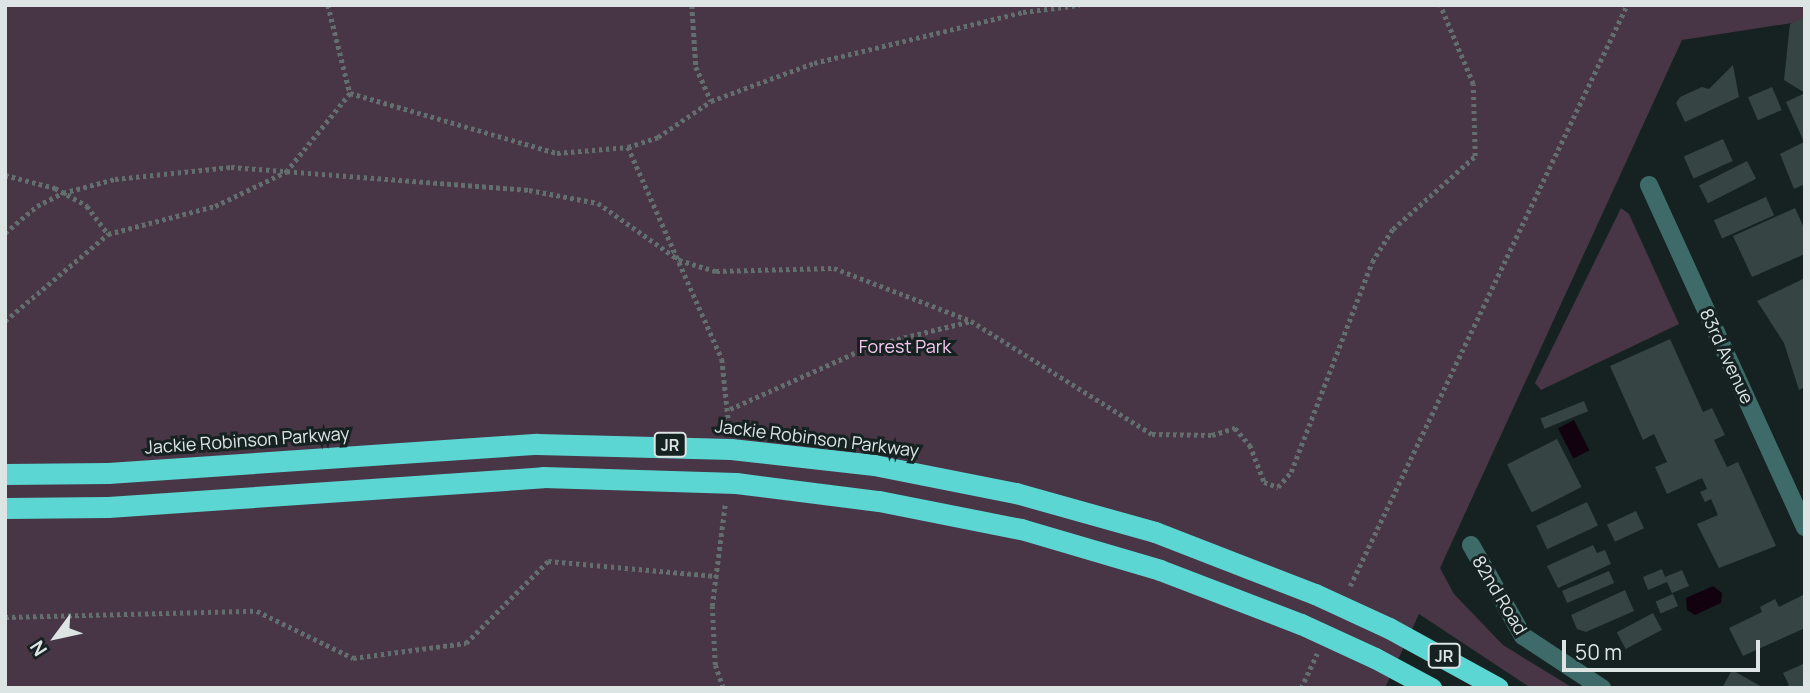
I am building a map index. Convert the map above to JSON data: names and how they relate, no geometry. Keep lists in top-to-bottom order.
{
  "streets": {
    "highway": ["Jackie Robinson Parkway", "JR"],
    "street": ["83rd Avenue", "82nd Road"]
  },
  "parks": ["Forest Park"],
  "scale_bar": "50 m",
  "north": "bottom left"
}
